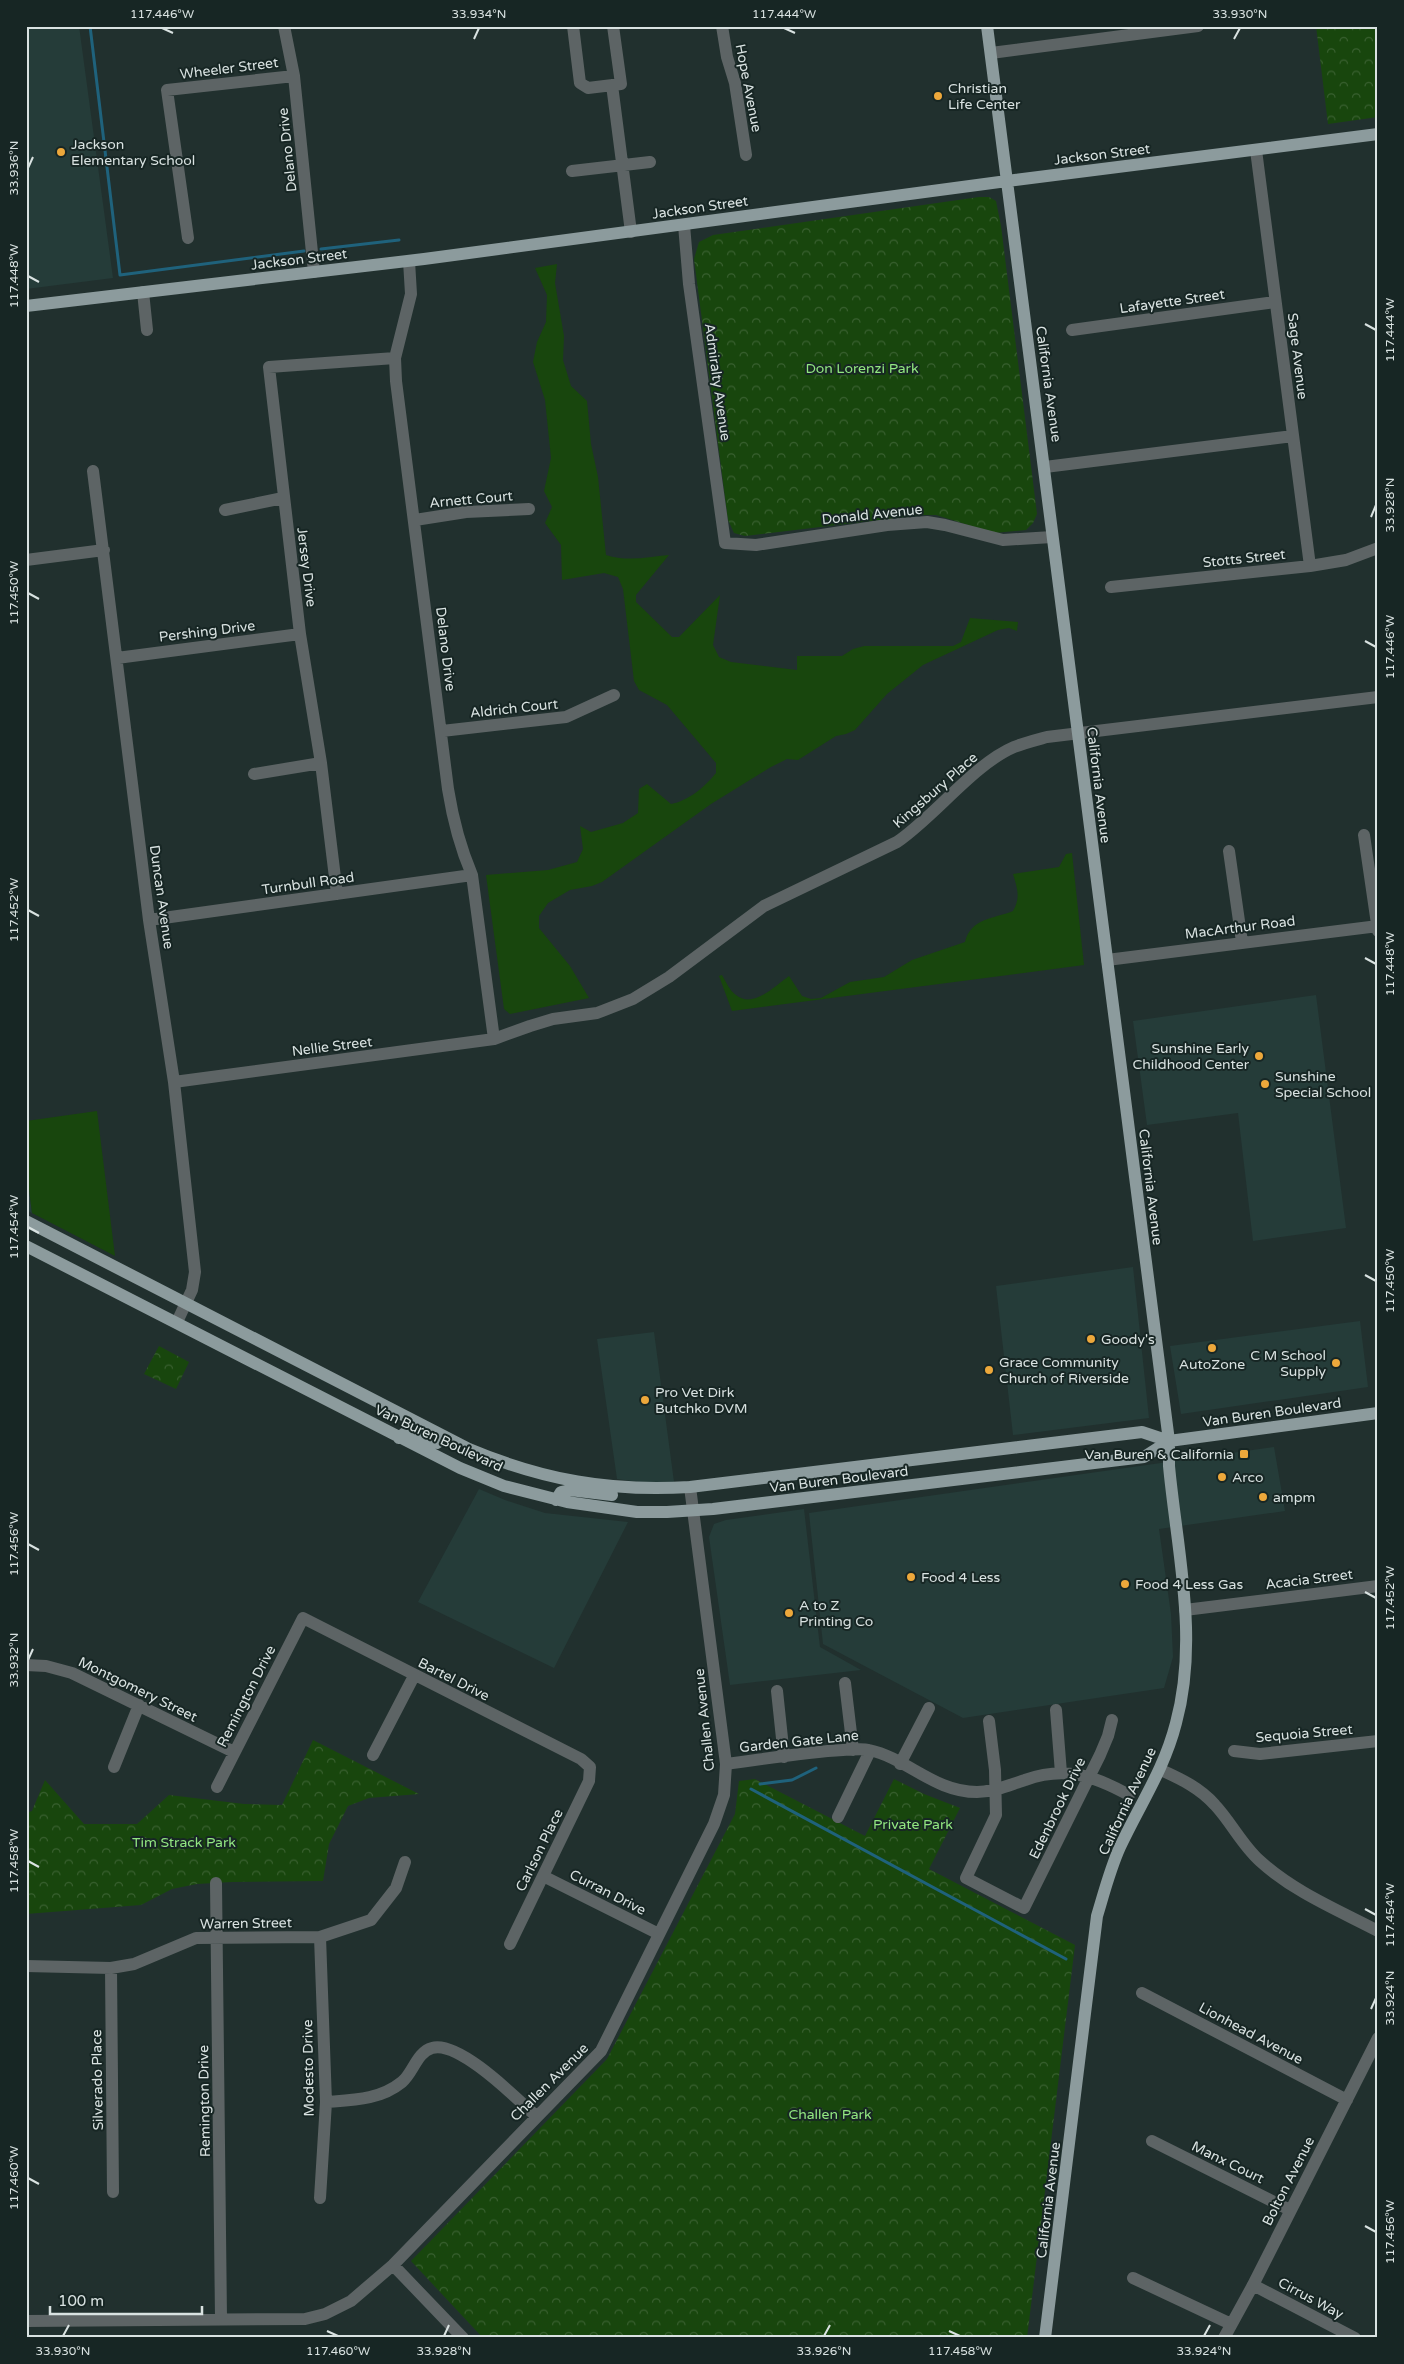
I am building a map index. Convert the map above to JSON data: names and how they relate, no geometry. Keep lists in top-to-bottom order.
{
  "streets": {
    "main road": ["Jackson Street", "California Avenue", "Van Buren Boulevard"],
    "street": [
      "Wheeler Street",
      "Hope Avenue",
      "Delano Drive",
      "Lafayette Street",
      "Sage Avenue",
      "Admiralty Avenue",
      "Arnett Court",
      "Donald Avenue",
      "Stotts Street",
      "Jersey Drive",
      "Pershing Drive",
      "Aldrich Court",
      "Kingsbury Place",
      "Turnbull Road",
      "Duncan Avenue",
      "MacArthur Road",
      "Nellie Street",
      "Acacia Street",
      "Bartel Drive",
      "Montgomery Street",
      "Remington Drive",
      "Challen Avenue",
      "Sequoia Street",
      "Garden Gate Lane",
      "Edenbrook Drive",
      "Carlson Place",
      "Curran Drive",
      "Warren Street",
      "Lionhead Avenue",
      "Modesto Drive",
      "Silverado Place",
      "Manx Court",
      "Bolton Avenue",
      "Cirrus Way"
    ]
  },
  "crossings": [
    ["Wheeler Street", "Delano Drive"],
    ["Delano Drive", "Jackson Street"],
    ["Delano Drive", "Arnett Court"],
    ["Delano Drive", "Jersey Drive"],
    ["Delano Drive", "Aldrich Court"],
    ["Delano Drive", "Kingsbury Place"],
    ["Delano Drive", "Turnbull Road"],
    ["Delano Drive", "Nellie Street"],
    ["Jackson Street", "Sage Avenue"],
    ["Jackson Street", "Admiralty Avenue"],
    ["Jackson Street", "California Avenue"],
    ["Lafayette Street", "Sage Avenue"],
    ["Sage Avenue", "Stotts Street"],
    ["Admiralty Avenue", "Donald Avenue"],
    ["California Avenue", "Donald Avenue"],
    ["California Avenue", "Kingsbury Place"],
    ["California Avenue", "MacArthur Road"],
    ["California Avenue", "Van Buren Boulevard"],
    ["California Avenue", "Acacia Street"],
    ["Jersey Drive", "Pershing Drive"],
    ["Jersey Drive", "Turnbull Road"],
    ["Pershing Drive", "Duncan Avenue"],
    ["Kingsbury Place", "Nellie Street"],
    ["Turnbull Road", "Duncan Avenue"],
    ["Duncan Avenue", "Nellie Street"],
    ["Duncan Avenue", "Van Buren Boulevard"],
    ["Van Buren Boulevard", "Challen Avenue"],
    ["Bartel Drive", "Remington Drive"],
    ["Bartel Drive", "Carlson Place"],
    ["Montgomery Street", "Remington Drive"],
    ["Remington Drive", "Challen Avenue"],
    ["Remington Drive", "Warren Street"],
    ["Challen Avenue", "Garden Gate Lane"],
    ["Challen Avenue", "Curran Drive"],
    ["Garden Gate Lane", "Edenbrook Drive"],
    ["Carlson Place", "Curran Drive"],
    ["Warren Street", "Modesto Drive"],
    ["Warren Street", "Silverado Place"],
    ["Lionhead Avenue", "Bolton Avenue"],
    ["Manx Court", "Bolton Avenue"],
    ["Bolton Avenue", "Cirrus Way"]
  ],
  "parks": [
    "Don Lorenzi Park",
    "Private Park",
    "Tim Strack Park",
    "Challen Park"
  ],
  "places": {
    "other": [
      "Christian Life Center",
      "Jackson Elementary School",
      "Sunshine Early Childhood Center",
      "Sunshine Special School",
      "Goody's",
      "AutoZone",
      "C M School Supply",
      "Grace Community Church of Riverside",
      "Pro Vet Dirk Butchko DVM",
      "Arco",
      "ampm",
      "Food 4 Less",
      "Food 4 Less Gas",
      "A to Z Printing Co"
    ],
    "transit": ["Van Buren & California"]
  },
  "scale_bar": "100 m",
  "coordinates": [
    "117.446°W",
    "33.934°N",
    "117.444°W",
    "33.930°N",
    "33.936°N",
    "117.448°W",
    "33.928°N",
    "117.450°W",
    "117.452°W",
    "117.454°W",
    "117.456°W",
    "33.932°N",
    "117.458°W",
    "33.924°N",
    "117.460°W",
    "33.926°N"
  ]
}
